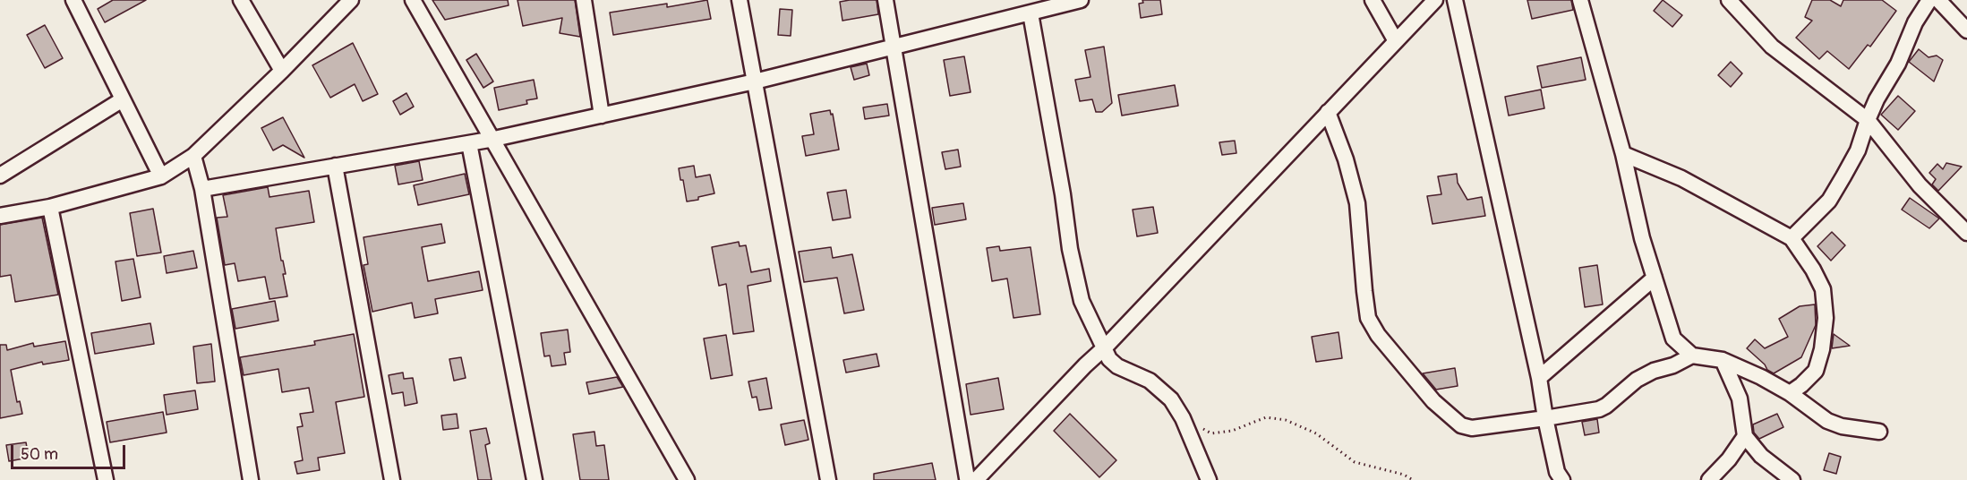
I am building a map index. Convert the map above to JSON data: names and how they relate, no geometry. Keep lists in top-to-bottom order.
{
  "scale_bar": "50 m"
}
